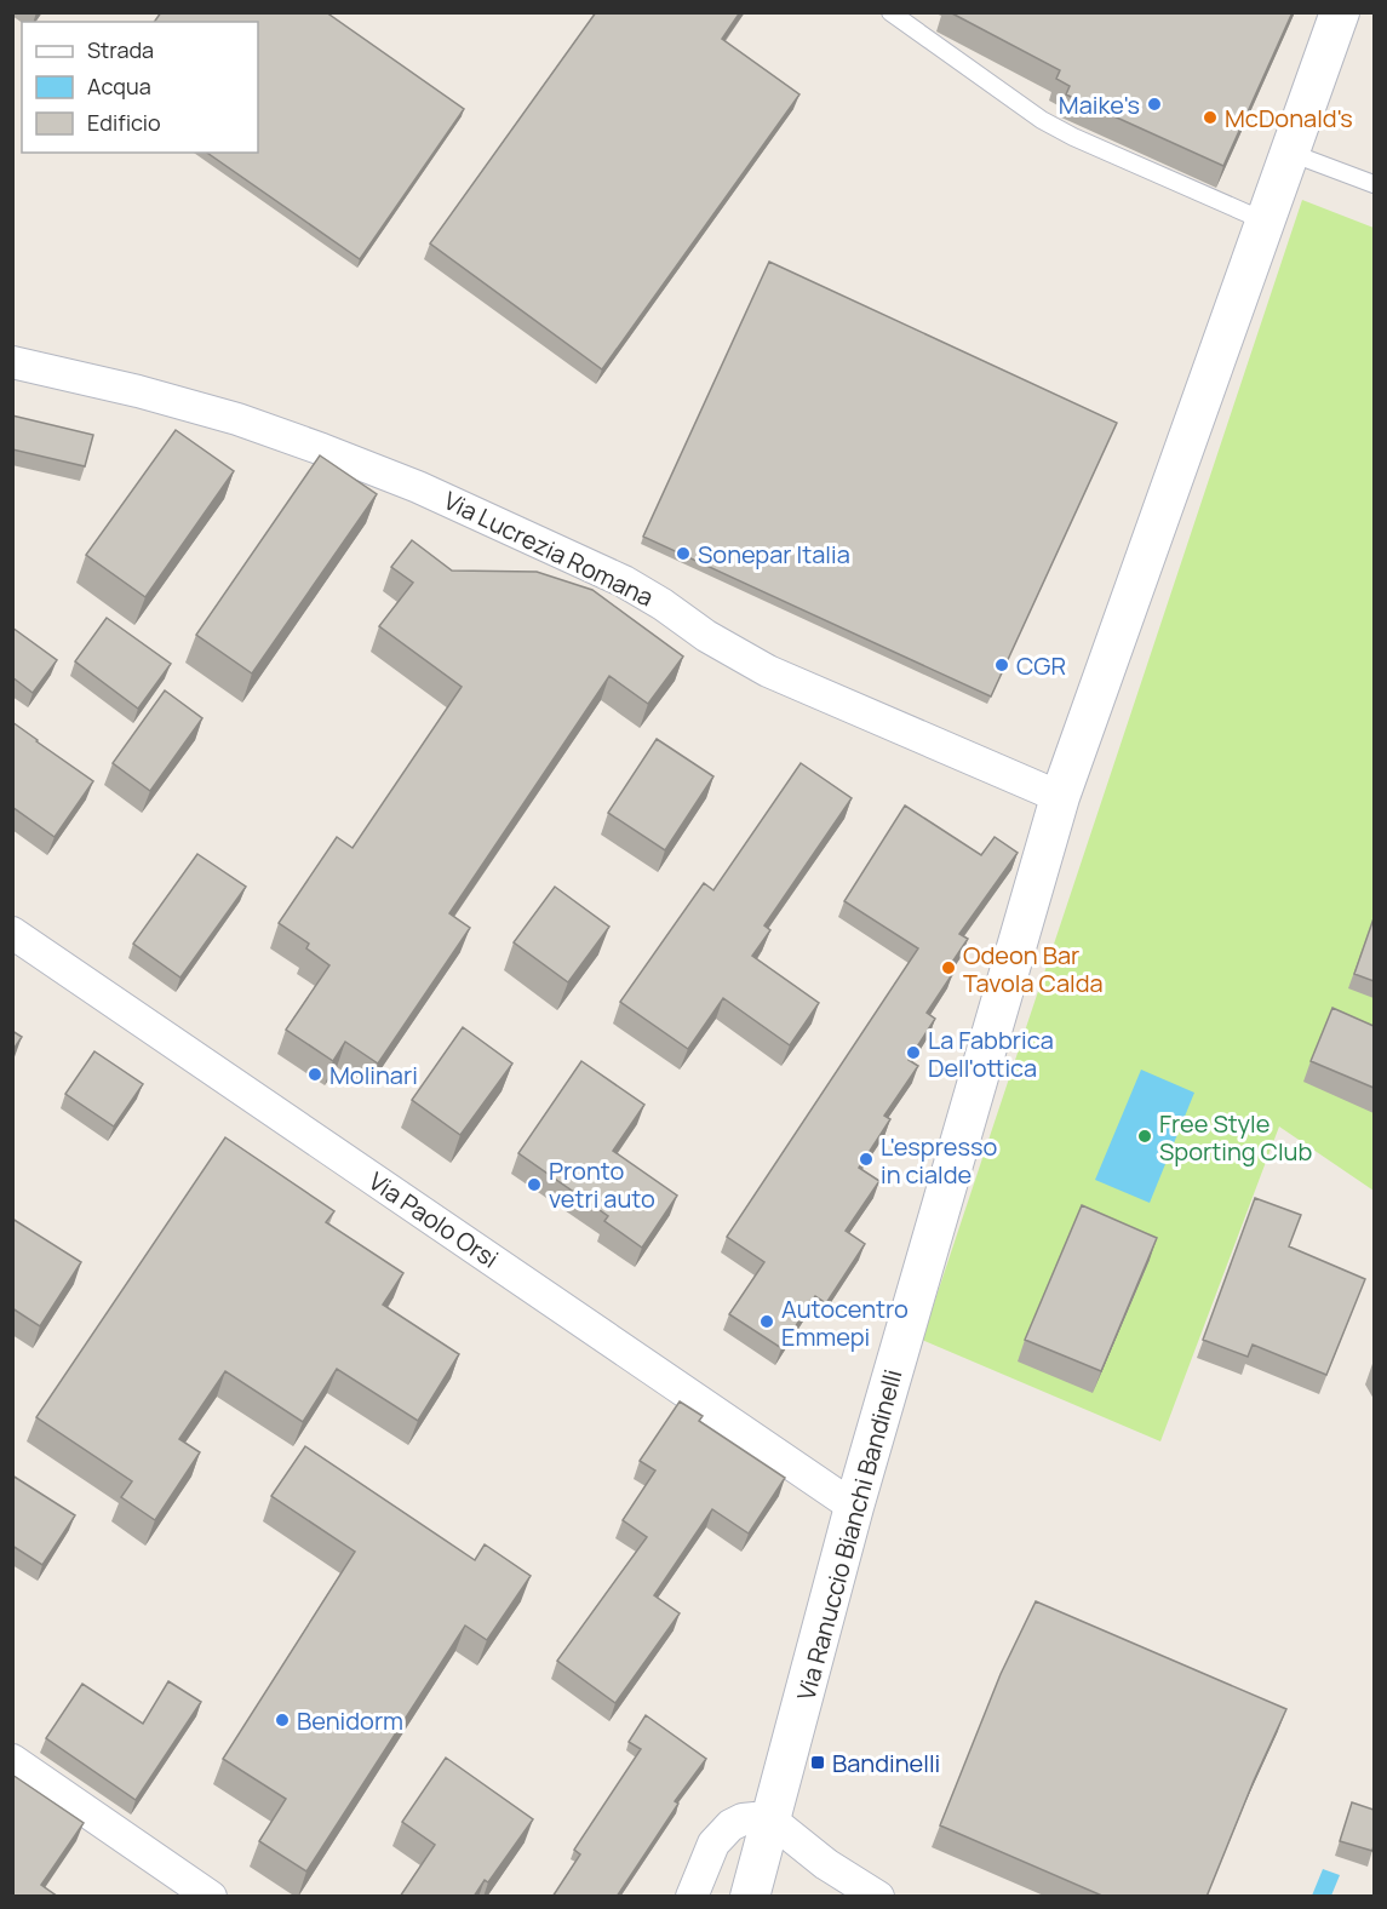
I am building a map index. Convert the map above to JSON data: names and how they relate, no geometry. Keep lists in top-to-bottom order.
{
  "streets": {
    "street": ["Via Lucrezia Romana", "Via Paolo Orsi", "Via Ranuccio Bianchi Bandinelli"]
  },
  "crossings": [
    ["Via Lucrezia Romana", "Via Ranuccio Bianchi Bandinelli"],
    ["Via Paolo Orsi", "Via Ranuccio Bianchi Bandinelli"]
  ],
  "places": {
    "other": [
      "Maike's",
      "McDonald's",
      "Sonepar Italia",
      "CGR",
      "Odeon Bar Tavola Calda",
      "La Fabbrica Dell'ottica",
      "Molinari",
      "Free Style Sporting Club",
      "L'espresso in cialde",
      "Pronto vetri auto",
      "Autocentro Emmepi",
      "Benidorm"
    ],
    "transit": ["Bandinelli"]
  },
  "legend": ["Strada", "Acqua", "Edificio"]
}
